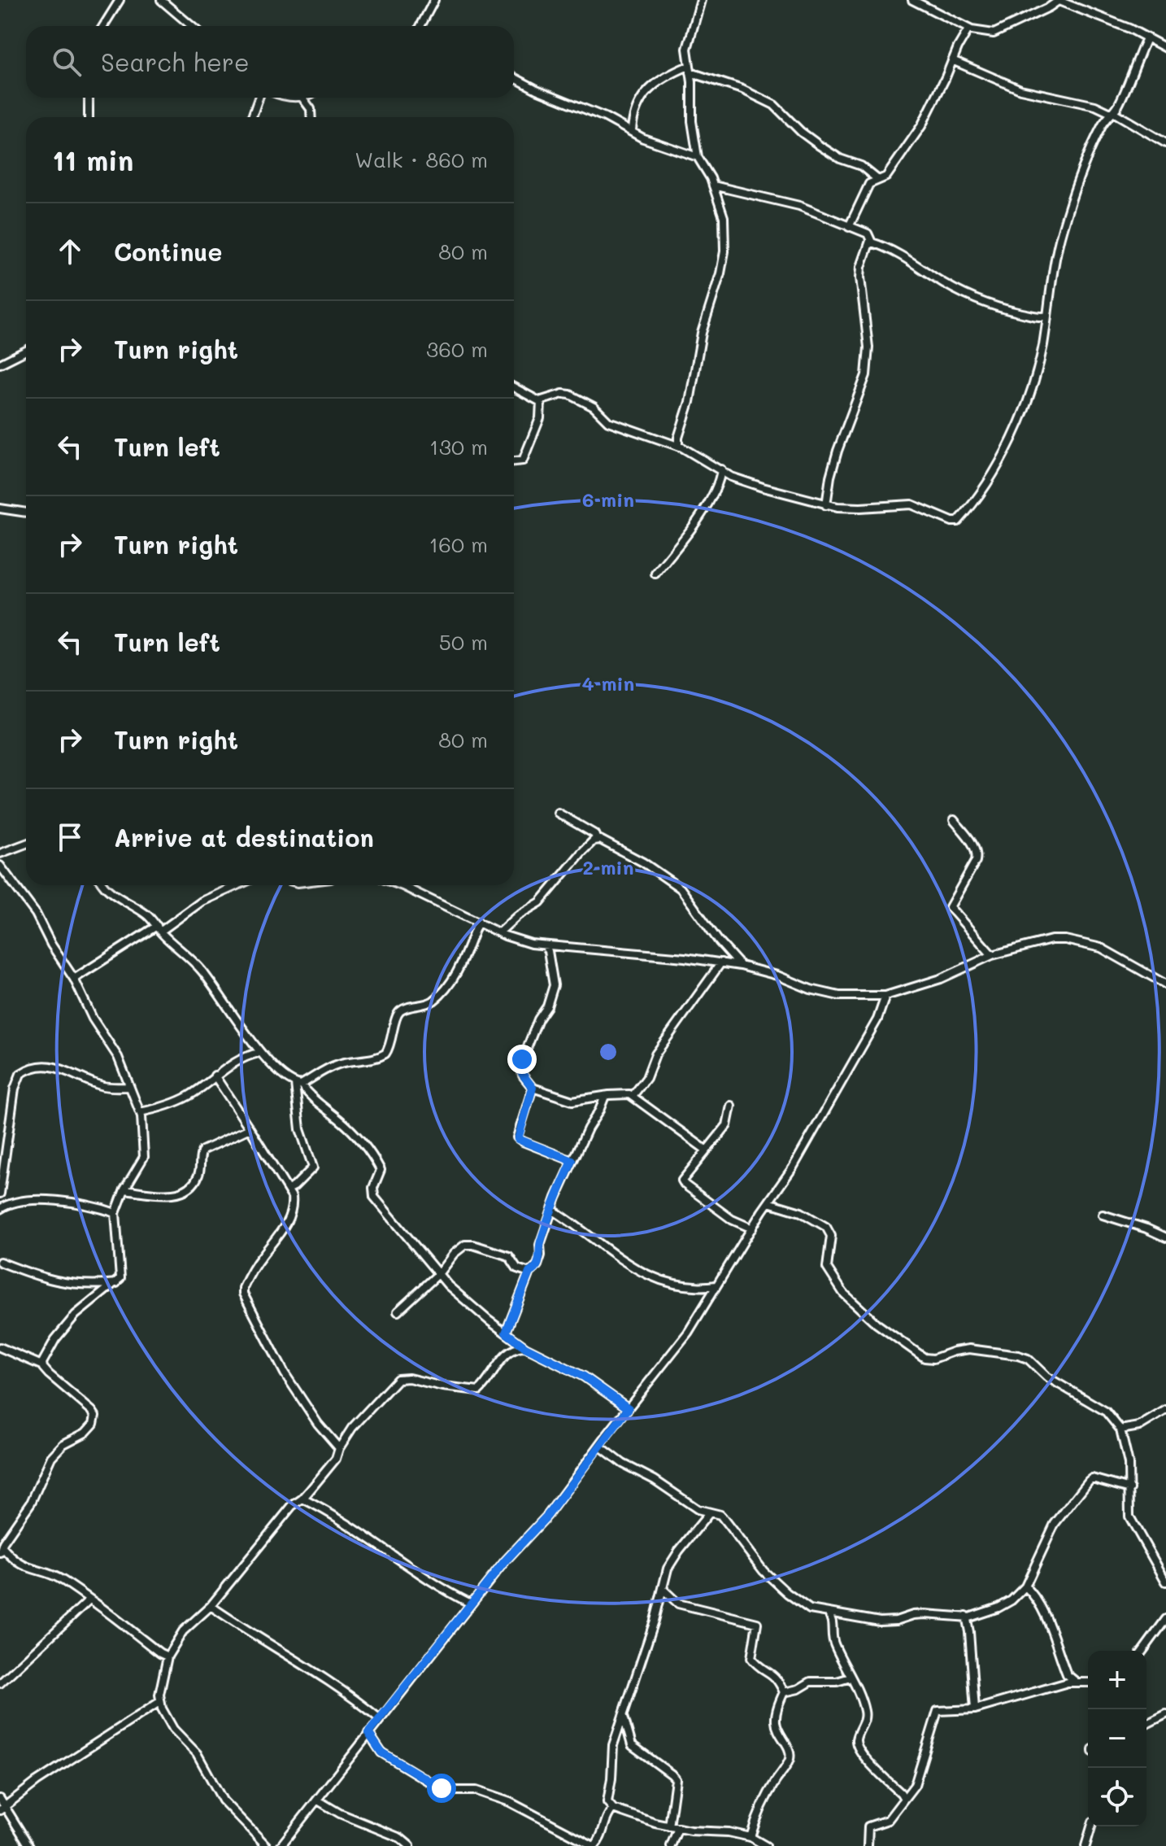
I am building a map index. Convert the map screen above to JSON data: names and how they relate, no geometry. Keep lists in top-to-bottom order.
{
  "page": {
    "search": "Search here",
    "heading": ["11 min", "Walk · 860 m"],
    "list": [
      ["Continue", "80 m"],
      ["Turn right", "360 m"],
      ["Turn left", "130 m"],
      ["Turn right", "160 m"],
      ["Turn left", "50 m"],
      ["Turn right", "80 m"],
      "Arrive at destination"
    ],
    "map_buttons": ["+", "−"]
  },
  "rings": ["6 min", "4 min", "2 min"]
}
